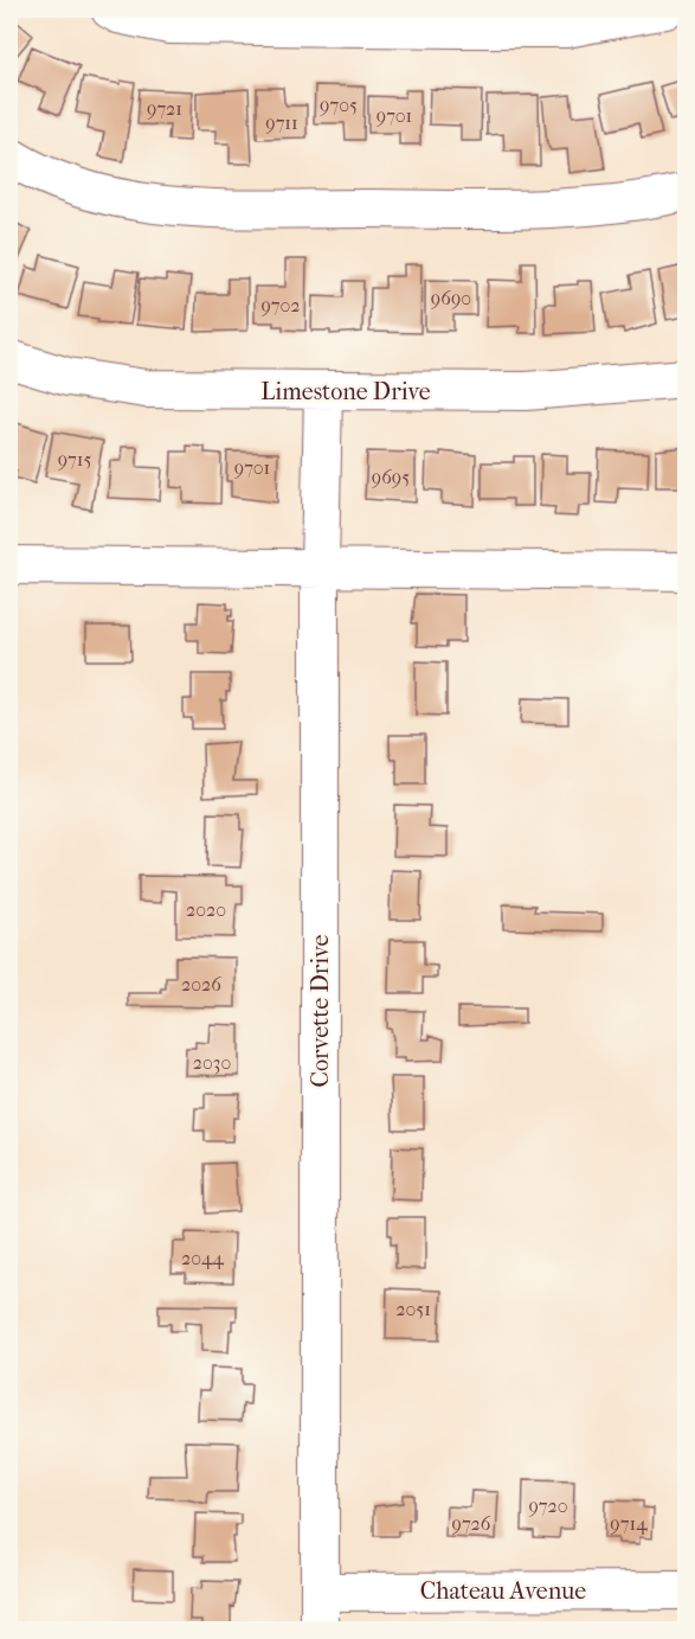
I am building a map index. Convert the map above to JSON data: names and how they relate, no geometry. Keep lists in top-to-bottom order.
{
  "streets": {
    "street": ["Limestone Drive", "Corvette Drive", "Chateau Avenue"]
  },
  "crossings": [
    ["Limestone Drive", "Corvette Drive"],
    ["Corvette Drive", "Chateau Avenue"]
  ],
  "house_numbers": [
    "9705",
    "9721",
    "9701",
    "9711",
    "9690",
    "9702",
    "9715",
    "9701",
    "9695",
    "2020",
    "2026",
    "2030",
    "2044",
    "2051",
    "9720",
    "9726",
    "9714"
  ]
}
